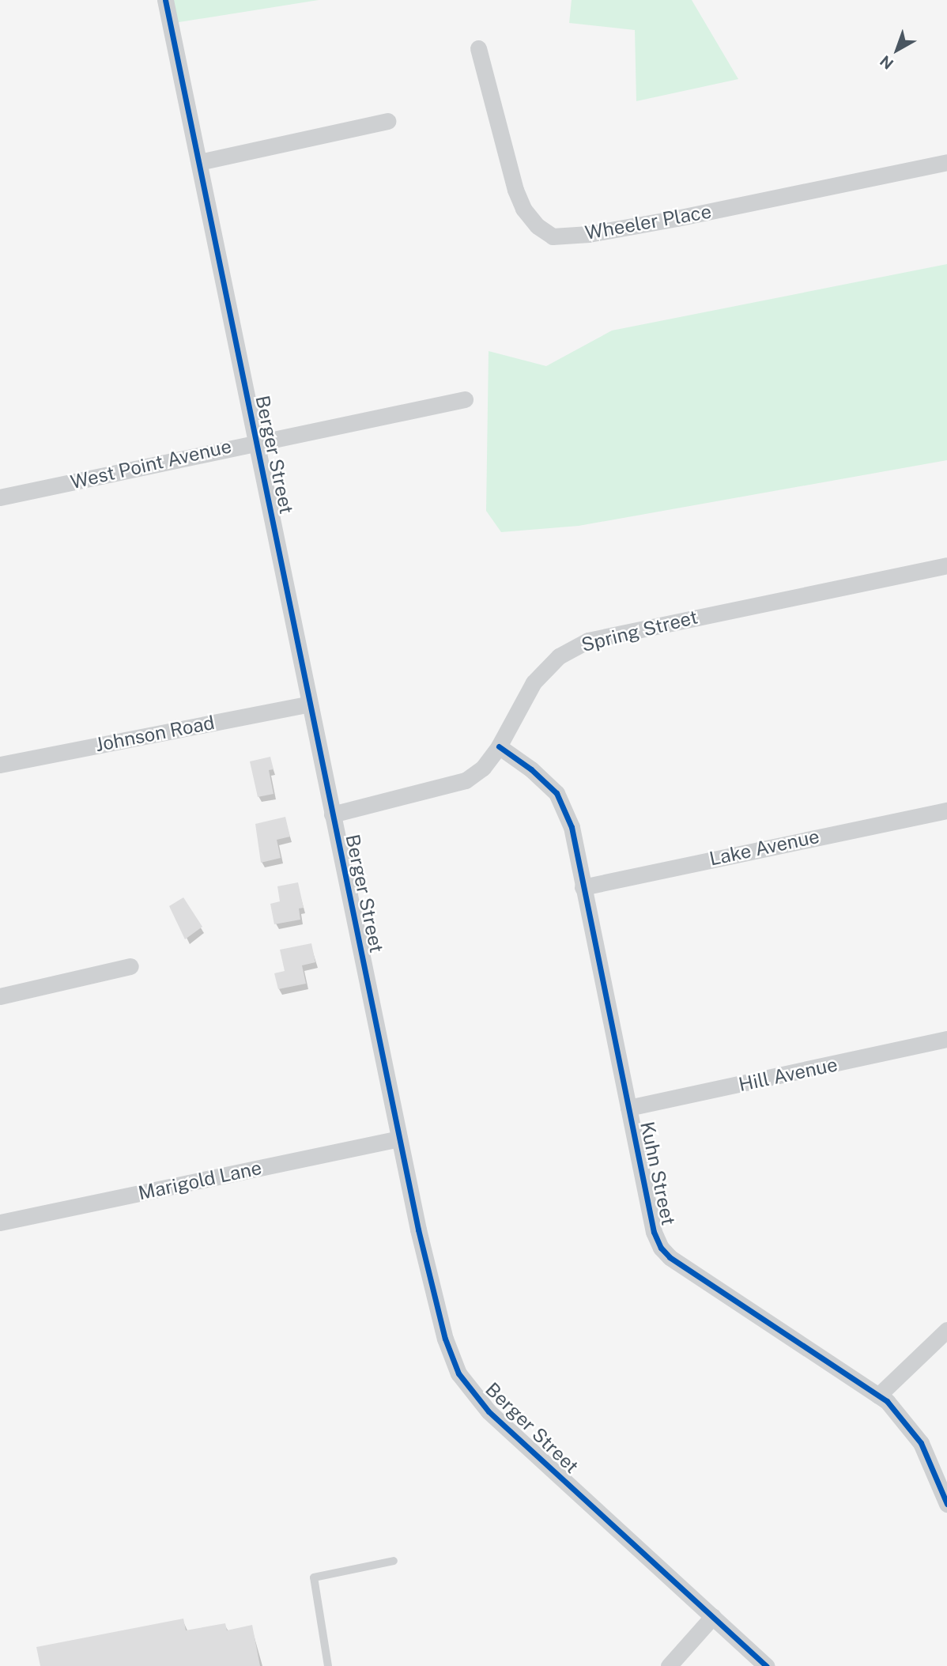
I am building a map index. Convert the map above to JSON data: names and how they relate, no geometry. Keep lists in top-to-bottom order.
{
  "streets": {
    "street": [
      "Wheeler Place",
      "Berger Street",
      "West Point Avenue",
      "Spring Street",
      "Johnson Road",
      "Lake Avenue",
      "Hill Avenue",
      "Kuhn Street",
      "Marigold Lane"
    ]
  },
  "crossings": [
    ["Berger Street", "West Point Avenue"],
    ["Berger Street", "Spring Street"],
    ["Berger Street", "Johnson Road"],
    ["Berger Street", "Marigold Lane"],
    ["Spring Street", "Kuhn Street"],
    ["Lake Avenue", "Kuhn Street"],
    ["Hill Avenue", "Kuhn Street"]
  ],
  "north": "bottom left"
}
